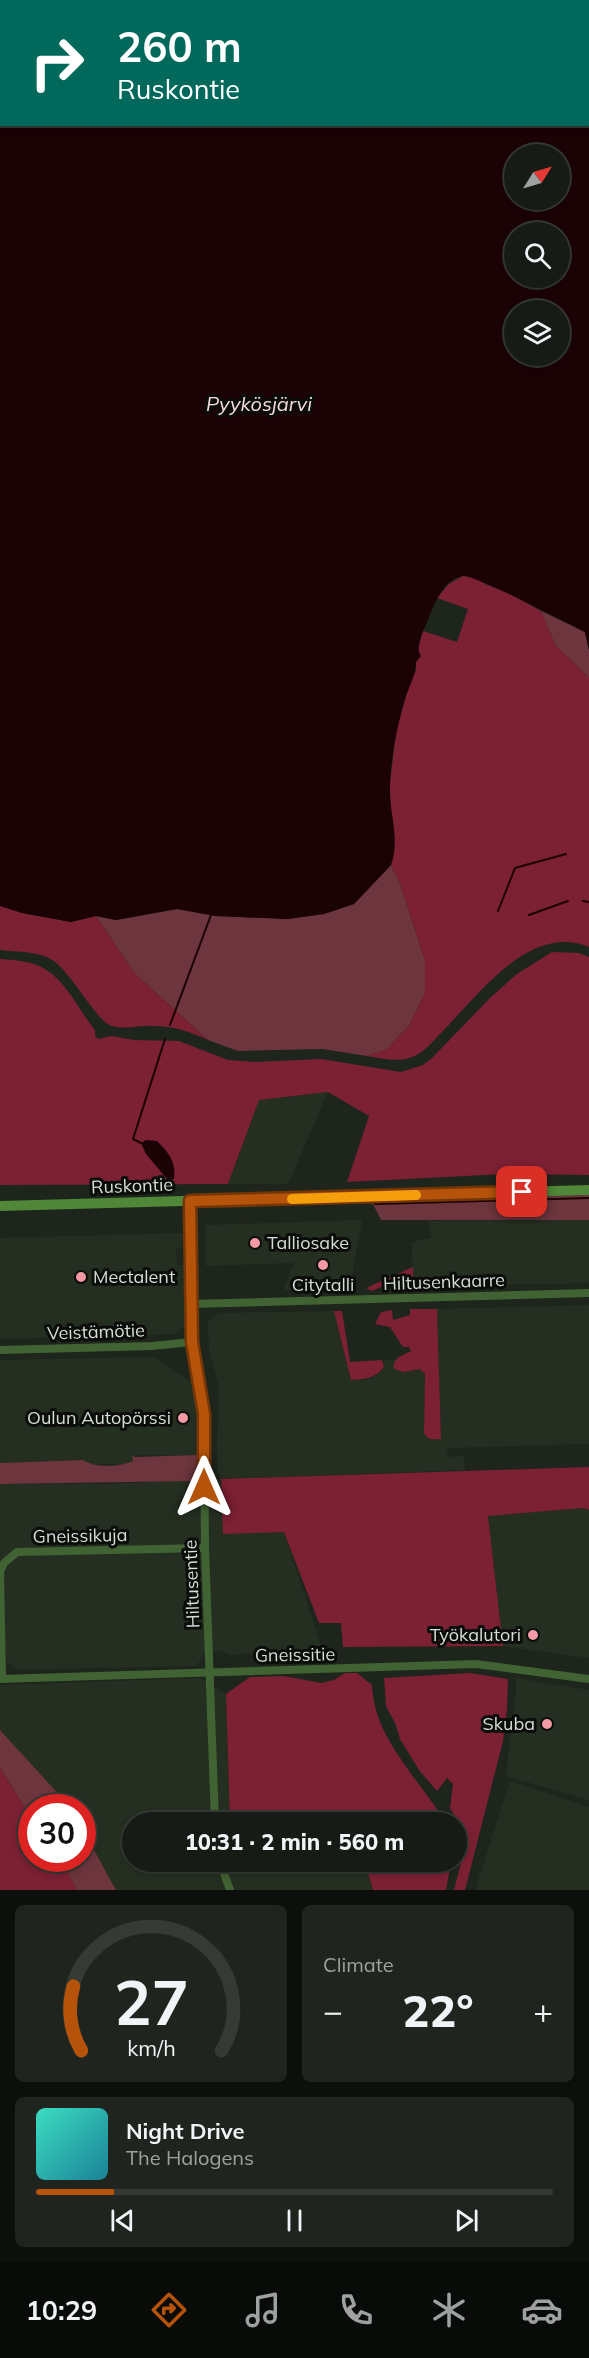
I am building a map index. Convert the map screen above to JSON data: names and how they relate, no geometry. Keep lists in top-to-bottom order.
{
  "streets": {
    "main road": ["Ruskontie"],
    "street": [
      "Hiltusenkaarre",
      "Veistämötie",
      "Gneissikuja",
      "Hiltusentie",
      "Gneissitie"
    ]
  },
  "crossings": [
    ["Ruskontie", "Hiltusentie"],
    ["Hiltusenkaarre", "Hiltusentie"],
    ["Veistämötie", "Hiltusentie"],
    ["Gneissikuja", "Hiltusentie"],
    ["Gneissikuja", "Gneissitie"],
    ["Hiltusentie", "Gneissitie"]
  ],
  "water": ["Pyykösjärvi"],
  "places": [
    "Talliosake",
    "Citytalli",
    "Mectalent",
    "Oulun Autopörssi",
    "Työkalutori",
    "Skuba"
  ],
  "north": "top right",
  "page": {
    "turn": ["260 m", "Ruskontie"],
    "limit": "30",
    "trip": "10:31 · 2 min · 560 m",
    "tile": "Climate",
    "heat": ["−", "22°", "+"],
    "song": ["Night Drive", "The Halogens"],
    "tabs": "10:29",
    "gauge": ["27", "km/h"]
  }
}
